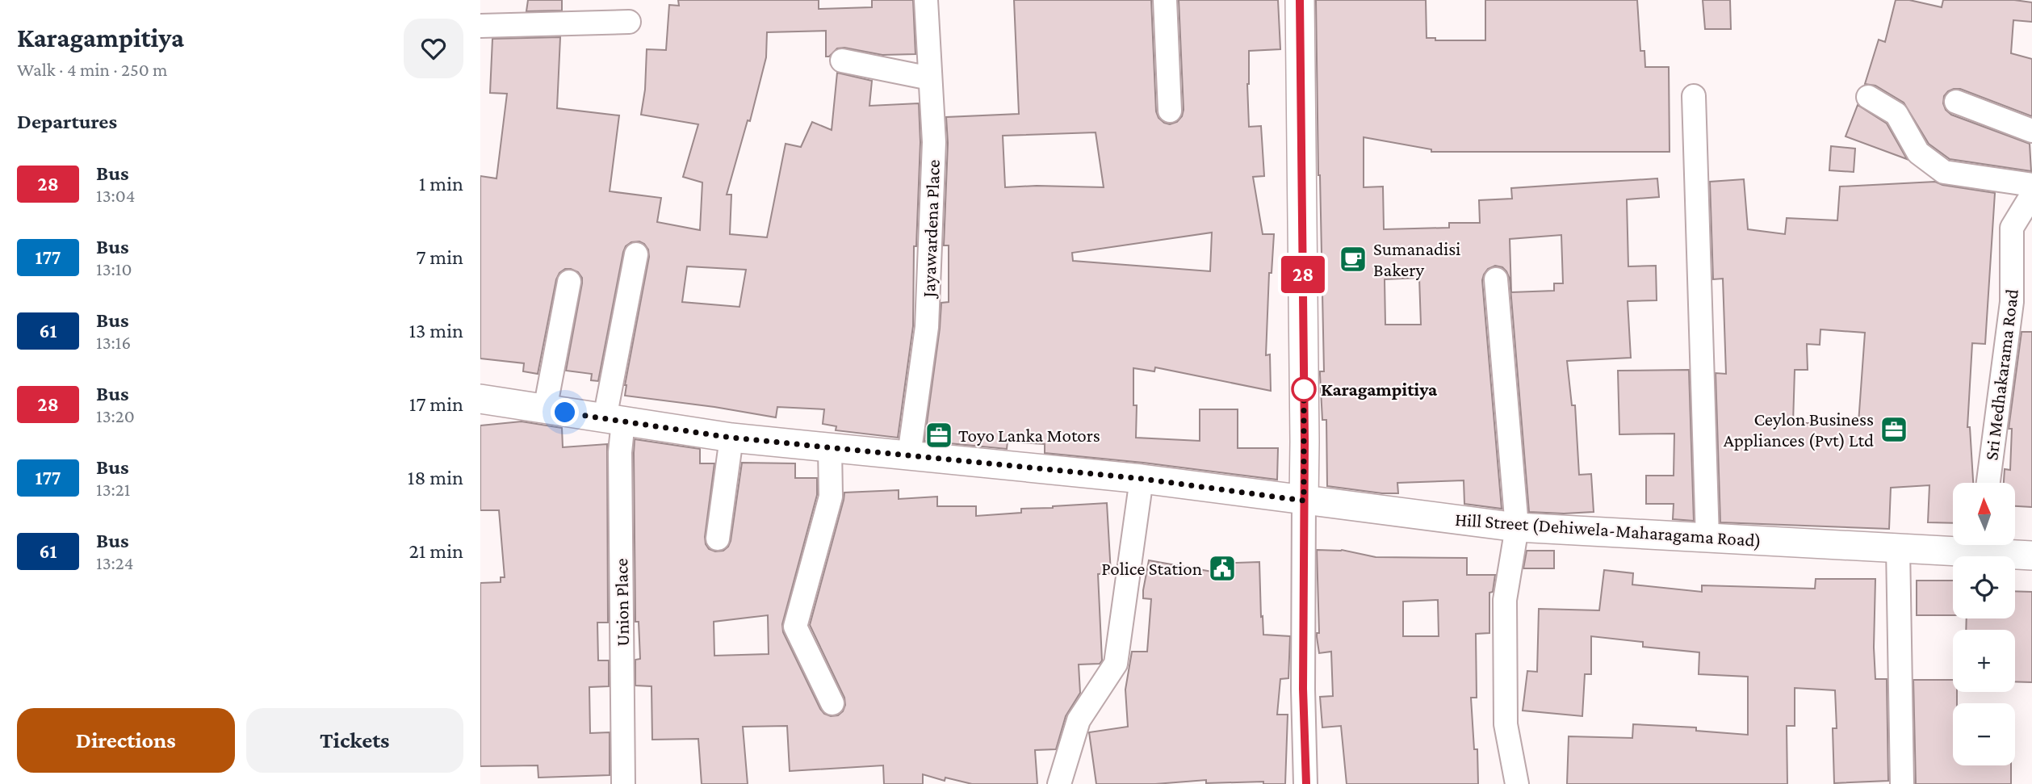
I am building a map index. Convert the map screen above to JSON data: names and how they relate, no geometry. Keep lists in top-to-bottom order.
{
  "streets": {
    "main road": ["Hill Street (Dehiwela-Maharagama Road)"],
    "street": ["Jayawardena Place", "Sri Medhakarama Road", "Union Place"]
  },
  "crossings": [
    ["Jayawardena Place", "Hill Street (Dehiwela-Maharagama Road)"],
    ["Hill Street (Dehiwela-Maharagama Road)", "Union Place"]
  ],
  "places": {
    "cafe": ["Sumanadisi Bakery"],
    "other": ["Karagampitiya"],
    "office": ["Ceylon Business Appliances (Pvt) Ltd", "Toyo Lanka Motors"],
    "public building": ["Police Station"]
  },
  "lines": ["bus line 28"],
  "north": "top",
  "page": {
    "heading": [
      ["Karagampitiya", "Walk · 4 min · 250 m"],
      "Departures"
    ],
    "on_map": "28",
    "list": [
      {
        "mark": "28",
        "name": "Bus",
        "note": "13:04",
        "value": "1 min"
      },
      {
        "mark": "177",
        "name": "Bus",
        "note": "13:10",
        "value": "7 min"
      },
      {
        "mark": "61",
        "name": "Bus",
        "note": "13:16",
        "value": "13 min"
      },
      {
        "mark": "28",
        "name": "Bus",
        "note": "13:20",
        "value": "17 min"
      },
      {
        "mark": "177",
        "name": "Bus",
        "note": "13:21",
        "value": "18 min"
      },
      {
        "mark": "61",
        "name": "Bus",
        "note": "13:24",
        "value": "21 min"
      }
    ],
    "map_buttons": ["+", "−"],
    "buttons": ["Directions", "Tickets"]
  }
}
